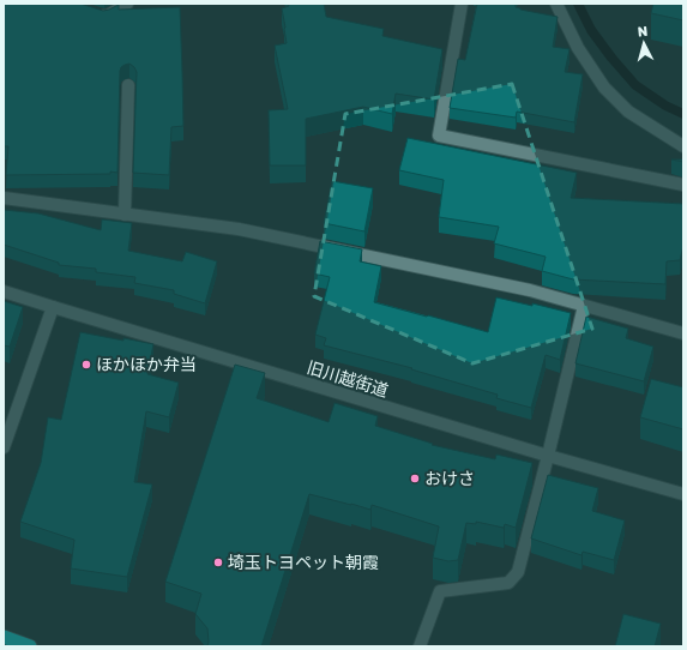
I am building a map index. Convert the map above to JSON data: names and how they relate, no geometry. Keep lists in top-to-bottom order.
{
  "streets": {
    "street": ["旧川越街道"]
  },
  "places": ["ほかほか弁当", "おけさ", "埼玉トヨペット朝霞"],
  "north": "top"
}
